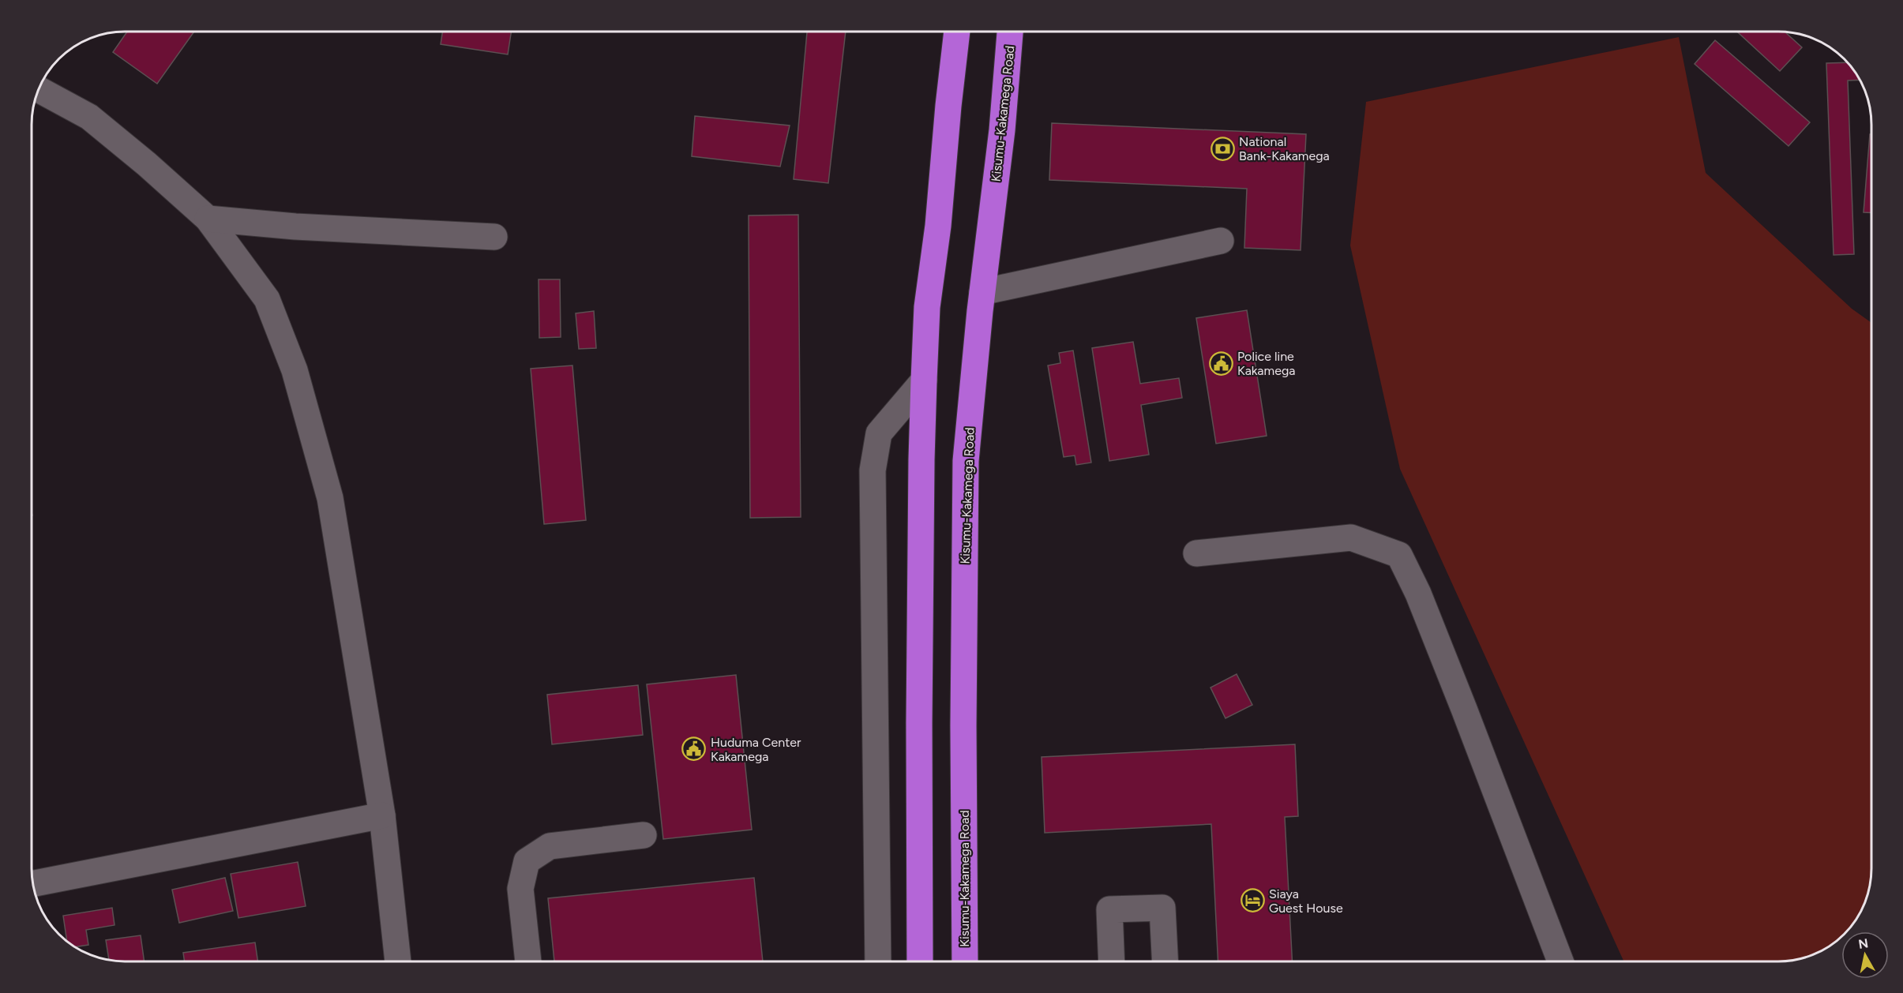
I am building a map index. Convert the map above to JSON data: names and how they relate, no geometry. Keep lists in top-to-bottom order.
{
  "streets": {
    "highway": ["Kisumu-Kakamega Road"]
  },
  "places": {
    "bank": ["National Bank-Kakamega"],
    "public building": ["Police line Kakamega", "Huduma Center Kakamega"],
    "hotel": ["Siaya Guest House"]
  },
  "north": "top"
}
